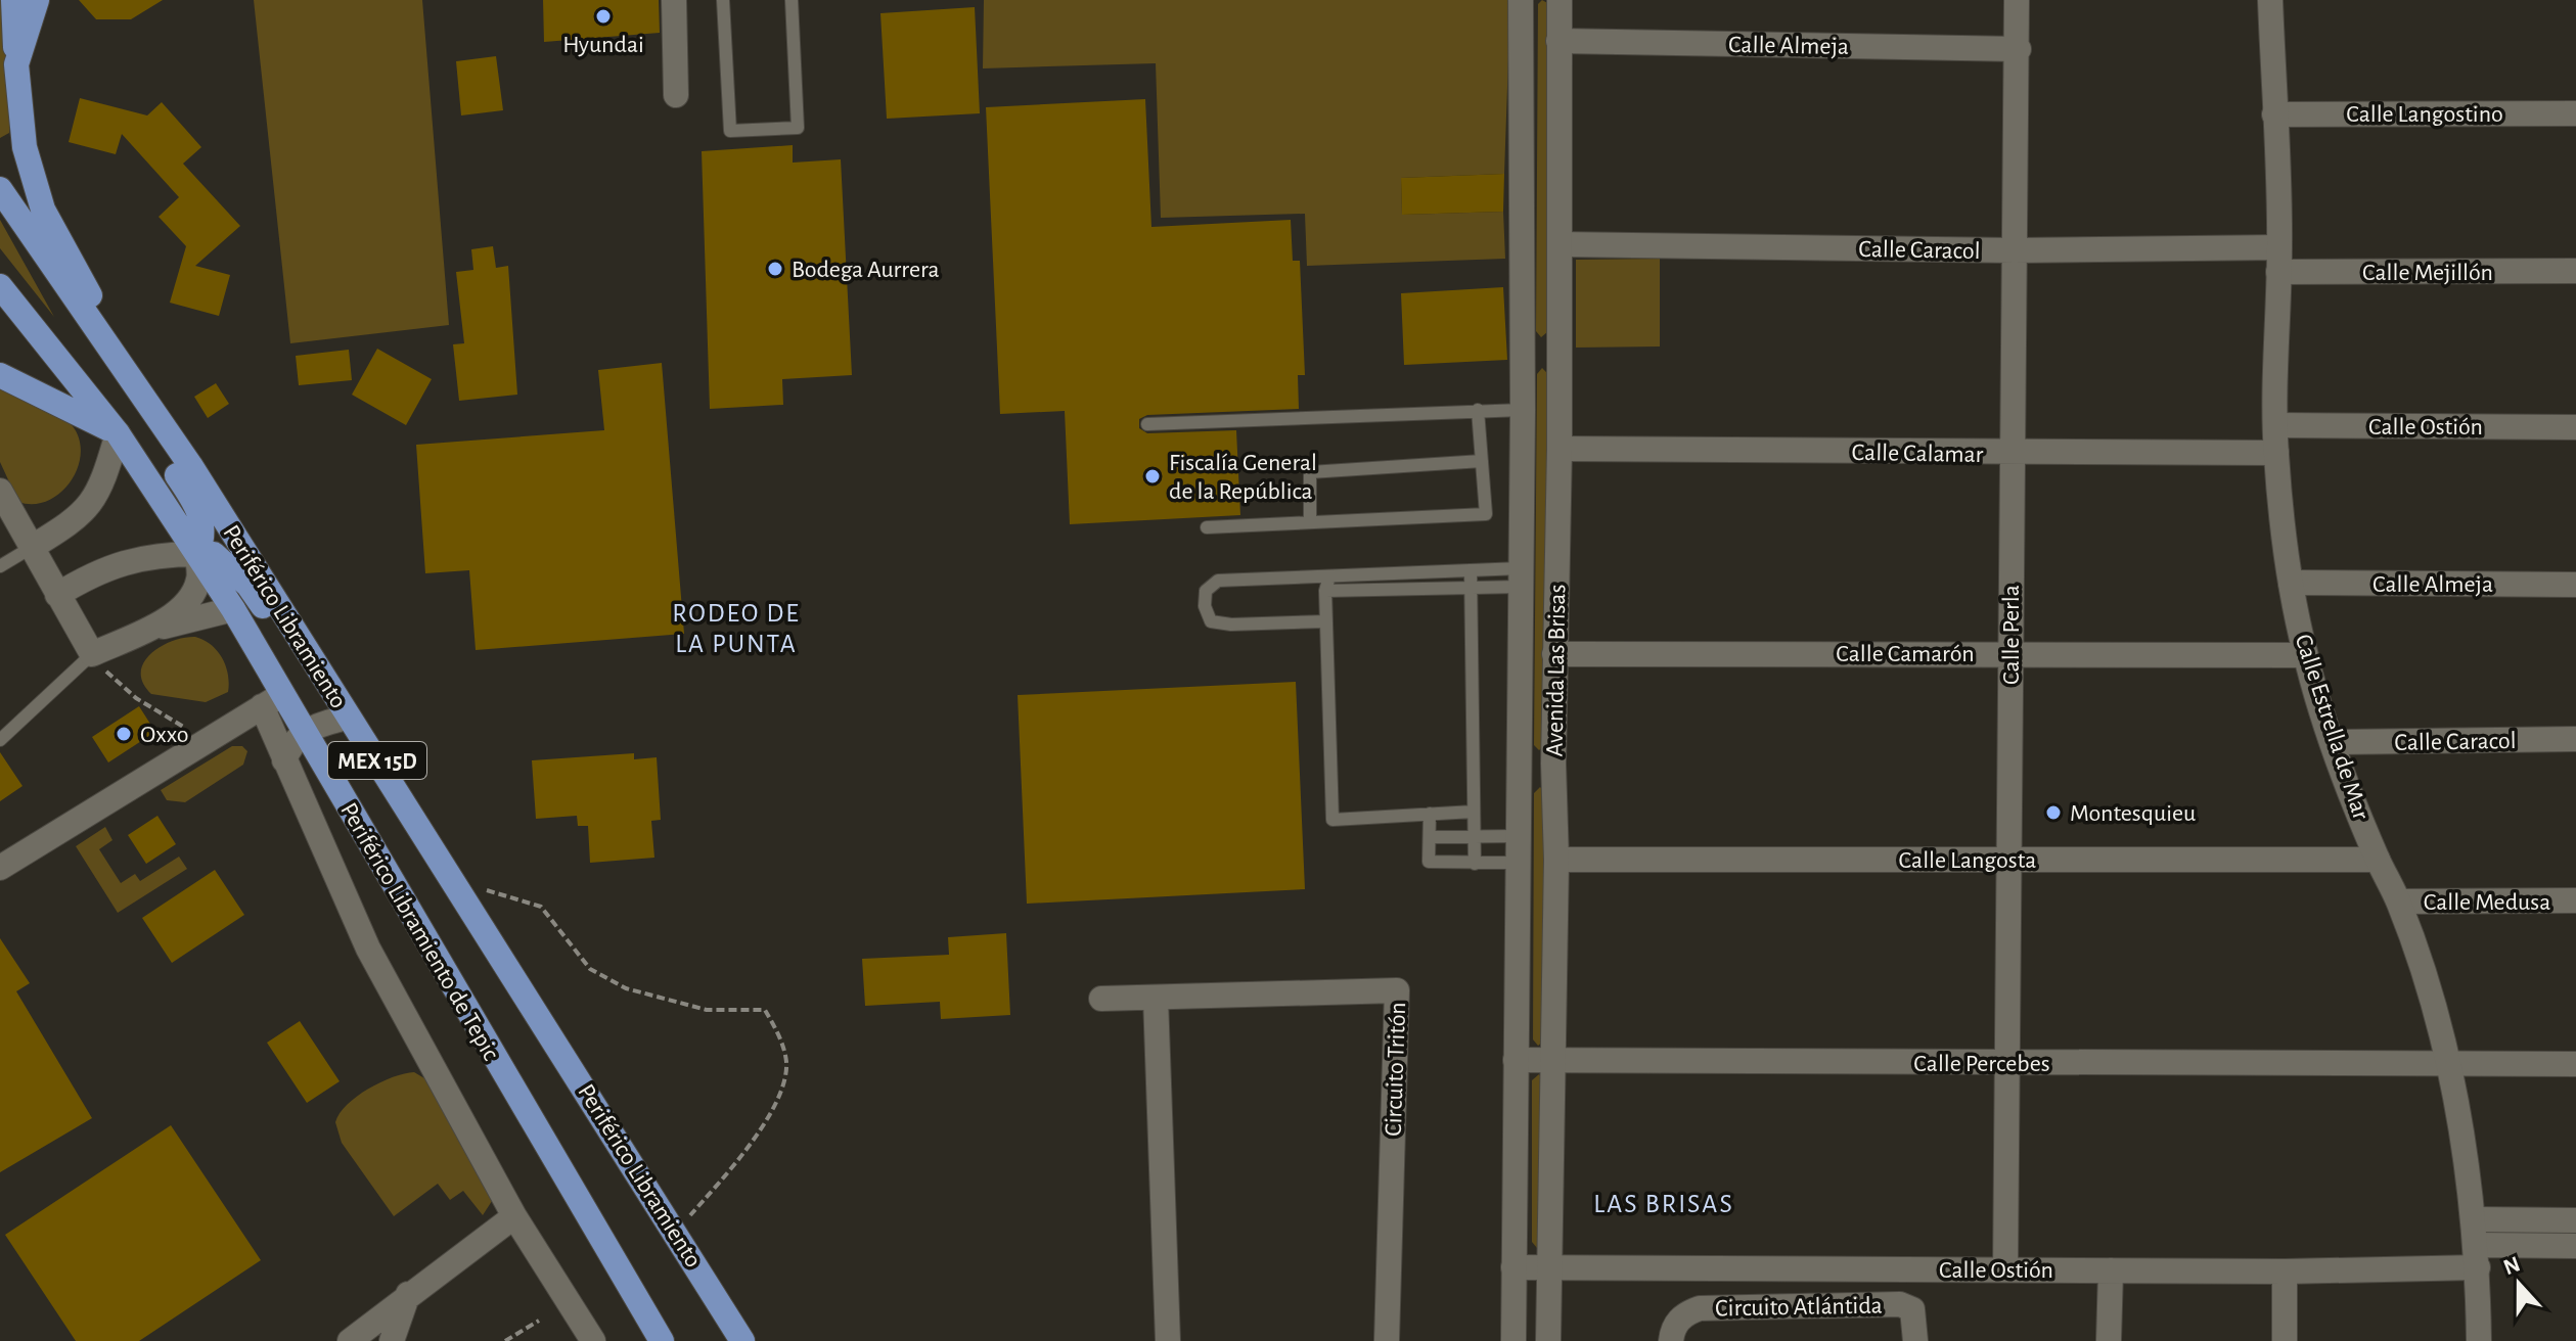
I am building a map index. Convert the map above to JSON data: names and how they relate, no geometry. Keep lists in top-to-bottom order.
{
  "streets": {
    "highway": ["Periférico Libramiento", "MEX 15D", "Periférico Libramiento de Tepic"],
    "street": [
      "Calle Almeja",
      "Calle Langostino",
      "Calle Caracol",
      "Calle Mejillón",
      "Calle Ostión",
      "Calle Calamar",
      "Calle Perla",
      "Calle Camarón",
      "Avenida Las Brisas",
      "Calle Estrella de Mar",
      "Calle Langosta",
      "Calle Medusa",
      "Calle Percebes",
      "Circuito Tritón",
      "Circuito Atlántida"
    ]
  },
  "crossings": [
    ["Calle Almeja", "Calle Perla"],
    ["Calle Almeja", "Avenida Las Brisas"],
    ["Calle Almeja", "Calle Estrella de Mar"],
    ["Calle Langostino", "Calle Estrella de Mar"],
    ["Calle Caracol", "Calle Mejillón"],
    ["Calle Caracol", "Calle Perla"],
    ["Calle Caracol", "Avenida Las Brisas"],
    ["Calle Caracol", "Calle Estrella de Mar"],
    ["Calle Mejillón", "Calle Estrella de Mar"],
    ["Calle Ostión", "Calle Perla"],
    ["Calle Ostión", "Avenida Las Brisas"],
    ["Calle Ostión", "Calle Estrella de Mar"],
    ["Calle Calamar", "Calle Perla"],
    ["Calle Calamar", "Avenida Las Brisas"],
    ["Calle Calamar", "Calle Estrella de Mar"],
    ["Calle Perla", "Calle Camarón"],
    ["Calle Perla", "Calle Langosta"],
    ["Calle Perla", "Calle Percebes"],
    ["Calle Camarón", "Avenida Las Brisas"],
    ["Calle Camarón", "Calle Estrella de Mar"],
    ["Avenida Las Brisas", "Calle Langosta"],
    ["Avenida Las Brisas", "Calle Percebes"],
    ["Calle Estrella de Mar", "Calle Langosta"],
    ["Calle Estrella de Mar", "Calle Medusa"],
    ["Calle Estrella de Mar", "Calle Percebes"]
  ],
  "districts": ["RODEO DE LA PUNTA", "LAS BRISAS"],
  "places": [
    "Hyundai",
    "Bodega Aurrera",
    "Fiscalía General de la República",
    "Oxxo",
    "Montesquieu"
  ],
  "north": "top"
}
